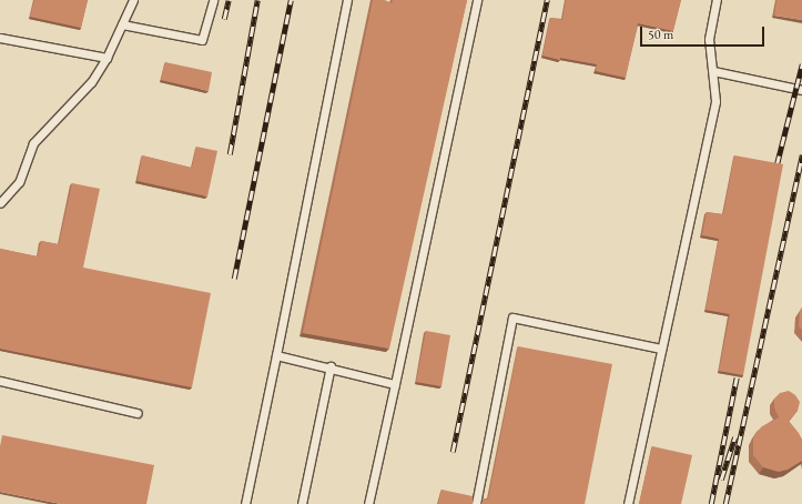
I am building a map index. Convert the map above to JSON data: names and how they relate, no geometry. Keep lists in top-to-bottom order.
{
  "scale_bar": "50 m"
}
